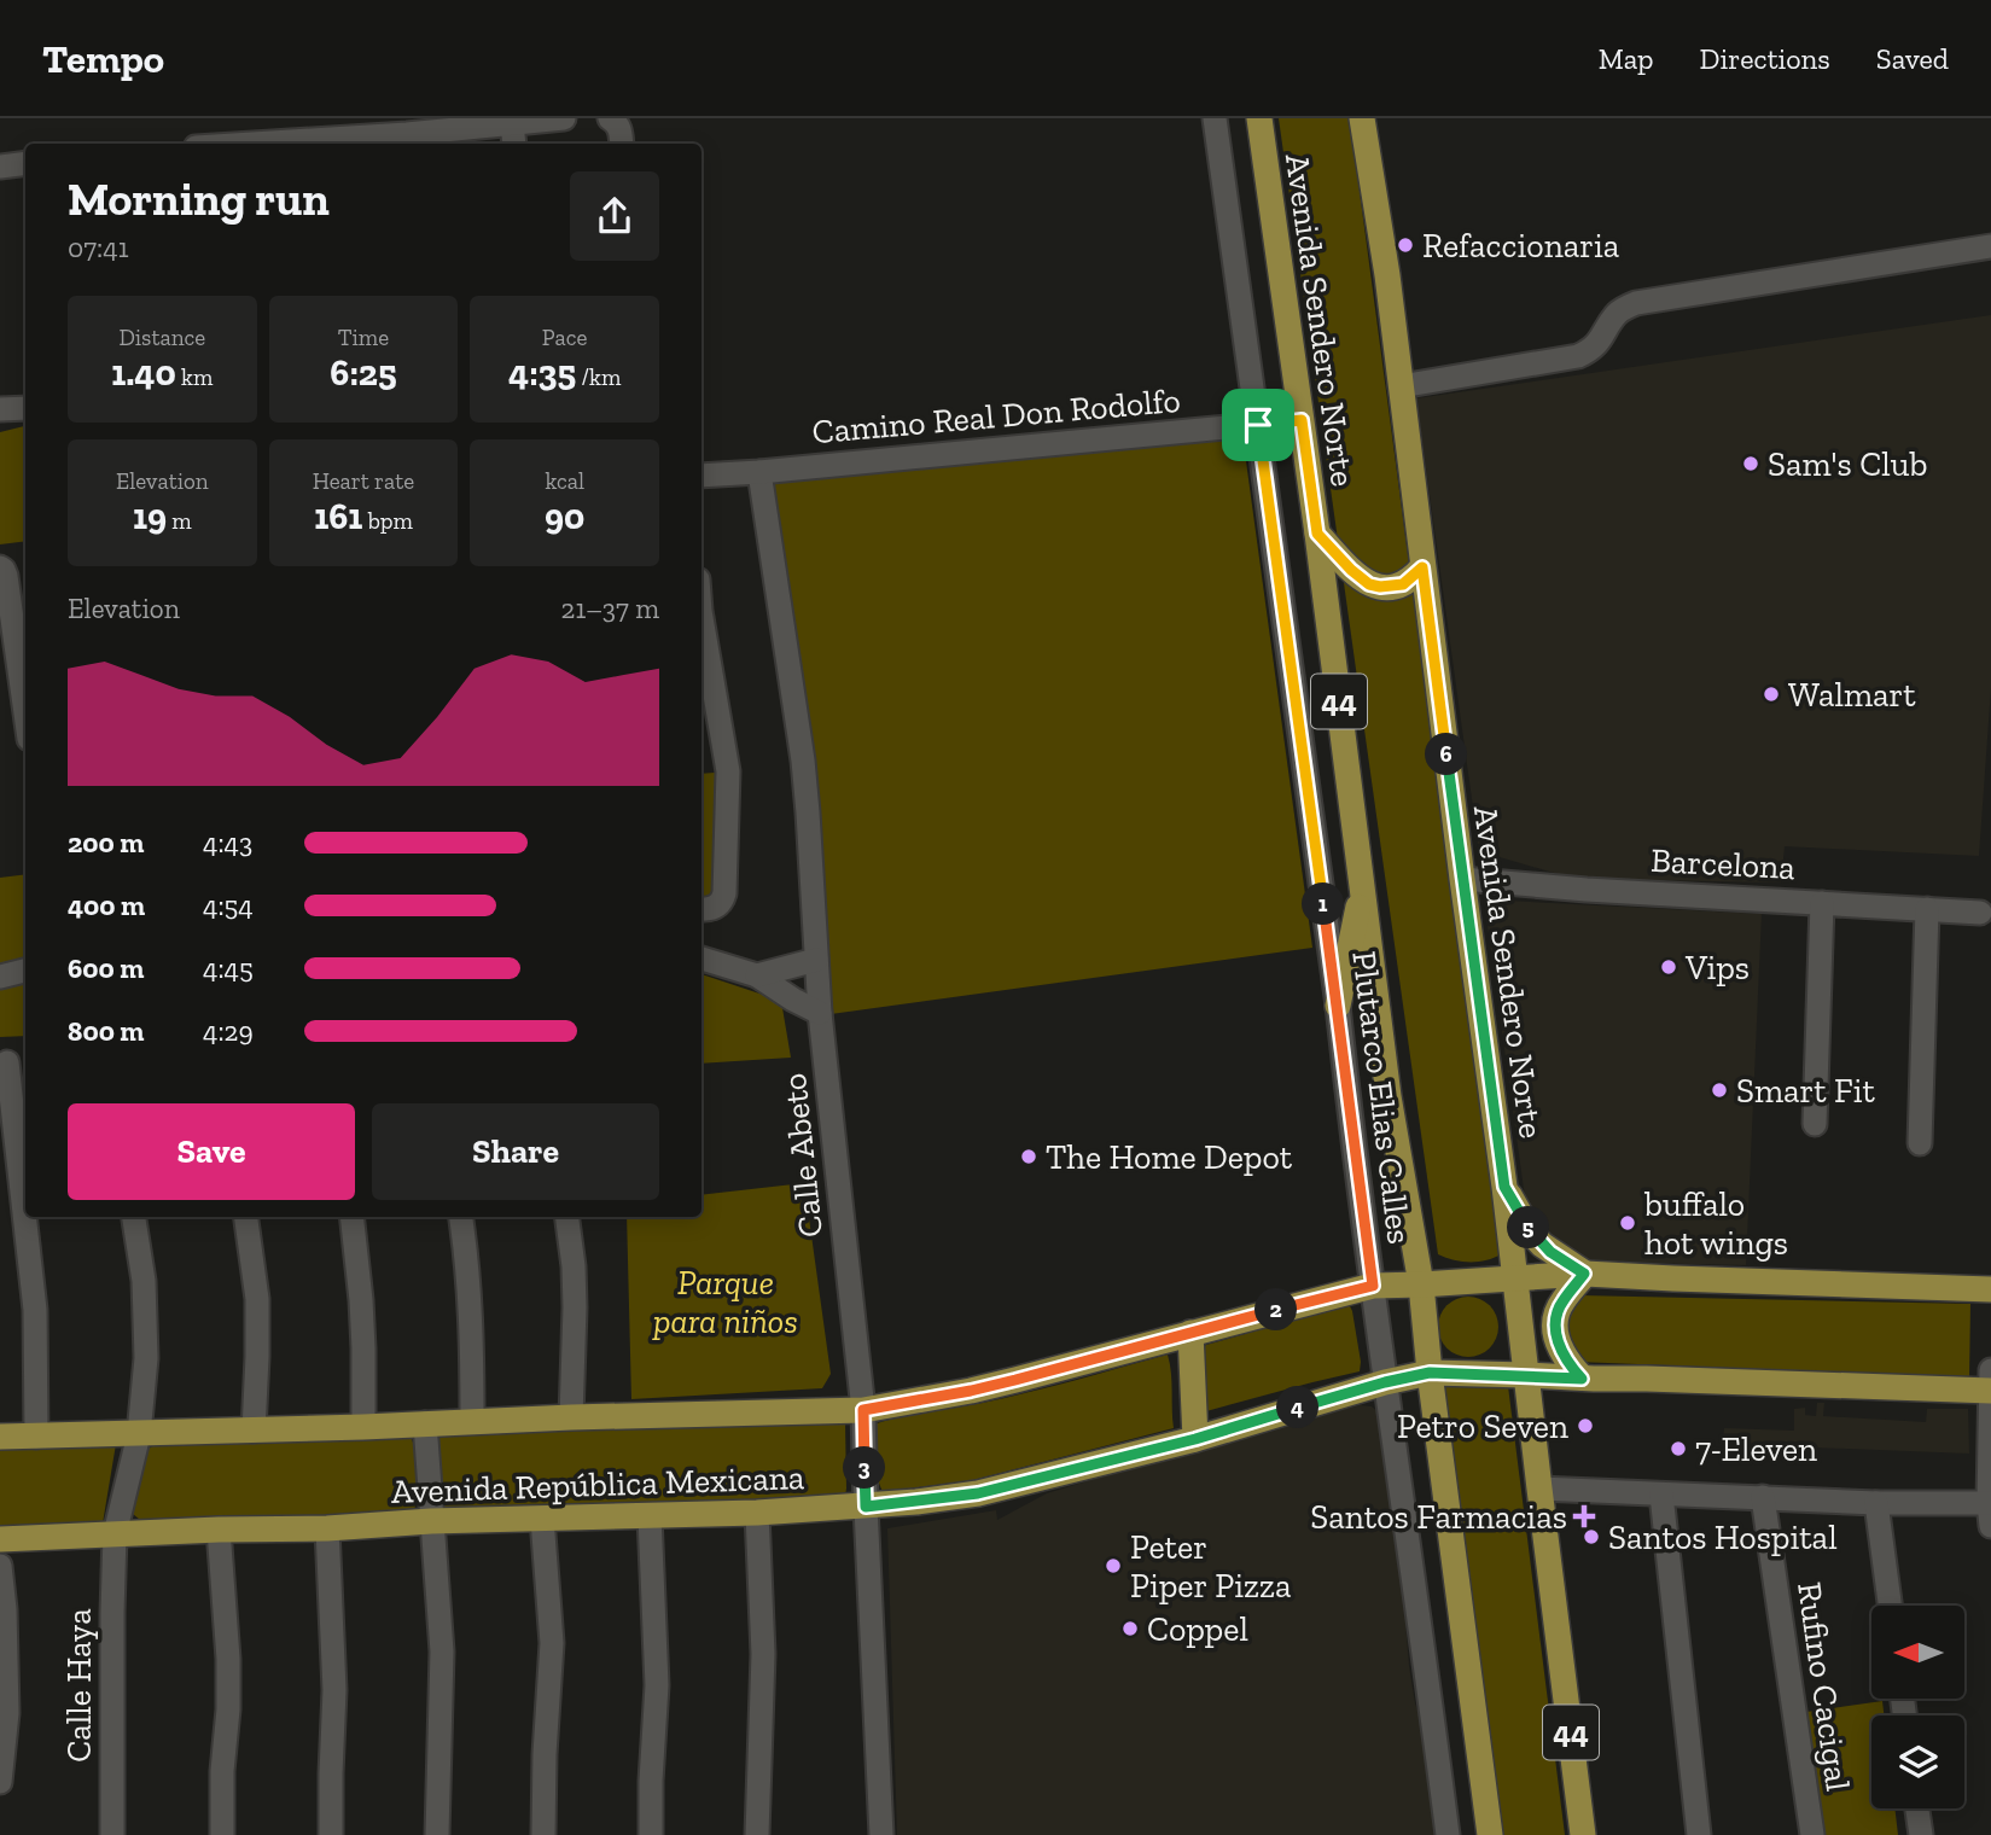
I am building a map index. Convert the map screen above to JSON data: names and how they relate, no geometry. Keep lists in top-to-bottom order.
{
  "streets": {
    "main road": ["Avenida Sendero Norte", "44", "Avenida República Mexicana"],
    "street": [
      "Camino Real Don Rodolfo",
      "Barcelona",
      "Plutarco Elias Calles",
      "Calle Abeto",
      "Calle Haya",
      "Rufino Cacigal"
    ]
  },
  "crossings": [
    ["Avenida Sendero Norte", "Camino Real Don Rodolfo"],
    ["Avenida Sendero Norte", "44"],
    ["Avenida Sendero Norte", "Barcelona"],
    ["Avenida Sendero Norte", "Avenida República Mexicana"],
    ["Camino Real Don Rodolfo", "Plutarco Elias Calles"],
    ["Camino Real Don Rodolfo", "Calle Abeto"],
    ["44", "Avenida República Mexicana"],
    ["Plutarco Elias Calles", "Avenida República Mexicana"],
    ["Calle Abeto", "Avenida República Mexicana"],
    ["Avenida República Mexicana", "Calle Haya"]
  ],
  "parks": ["Parque para niños"],
  "places": {
    "other": [
      "Refaccionaria",
      "Sam's Club",
      "Walmart",
      "Vips",
      "Smart Fit",
      "The Home Depot",
      "buffalo hot wings",
      "Petro Seven",
      "7-Eleven",
      "Santos Hospital",
      "Peter Piper Pizza",
      "Coppel"
    ],
    "health": ["Santos Farmacias"]
  },
  "north": "left",
  "page": {
    "header": "Tempo",
    "nav": ["Map", "Directions", "Saved"],
    "heading": ["Morning run", "07:41"],
    "stats": [
      ["Distance", "1.40 km"],
      ["Time", "6:25"],
      ["Pace", "4:35 /km"],
      ["Elevation", "19 m"],
      ["Heart rate", "161 bpm"],
      ["kcal", "90"]
    ],
    "chart": ["Elevation", "21–37 m"],
    "pins": [
      "6",
      "1",
      "5",
      "2",
      "4",
      "3"
    ],
    "list": [
      {
        "name": "200 m",
        "note": "4:43"
      },
      {
        "name": "400 m",
        "note": "4:54"
      },
      {
        "name": "600 m",
        "note": "4:45"
      },
      {
        "name": "800 m",
        "note": "4:29"
      }
    ],
    "buttons": ["Save", "Share"]
  }
}
